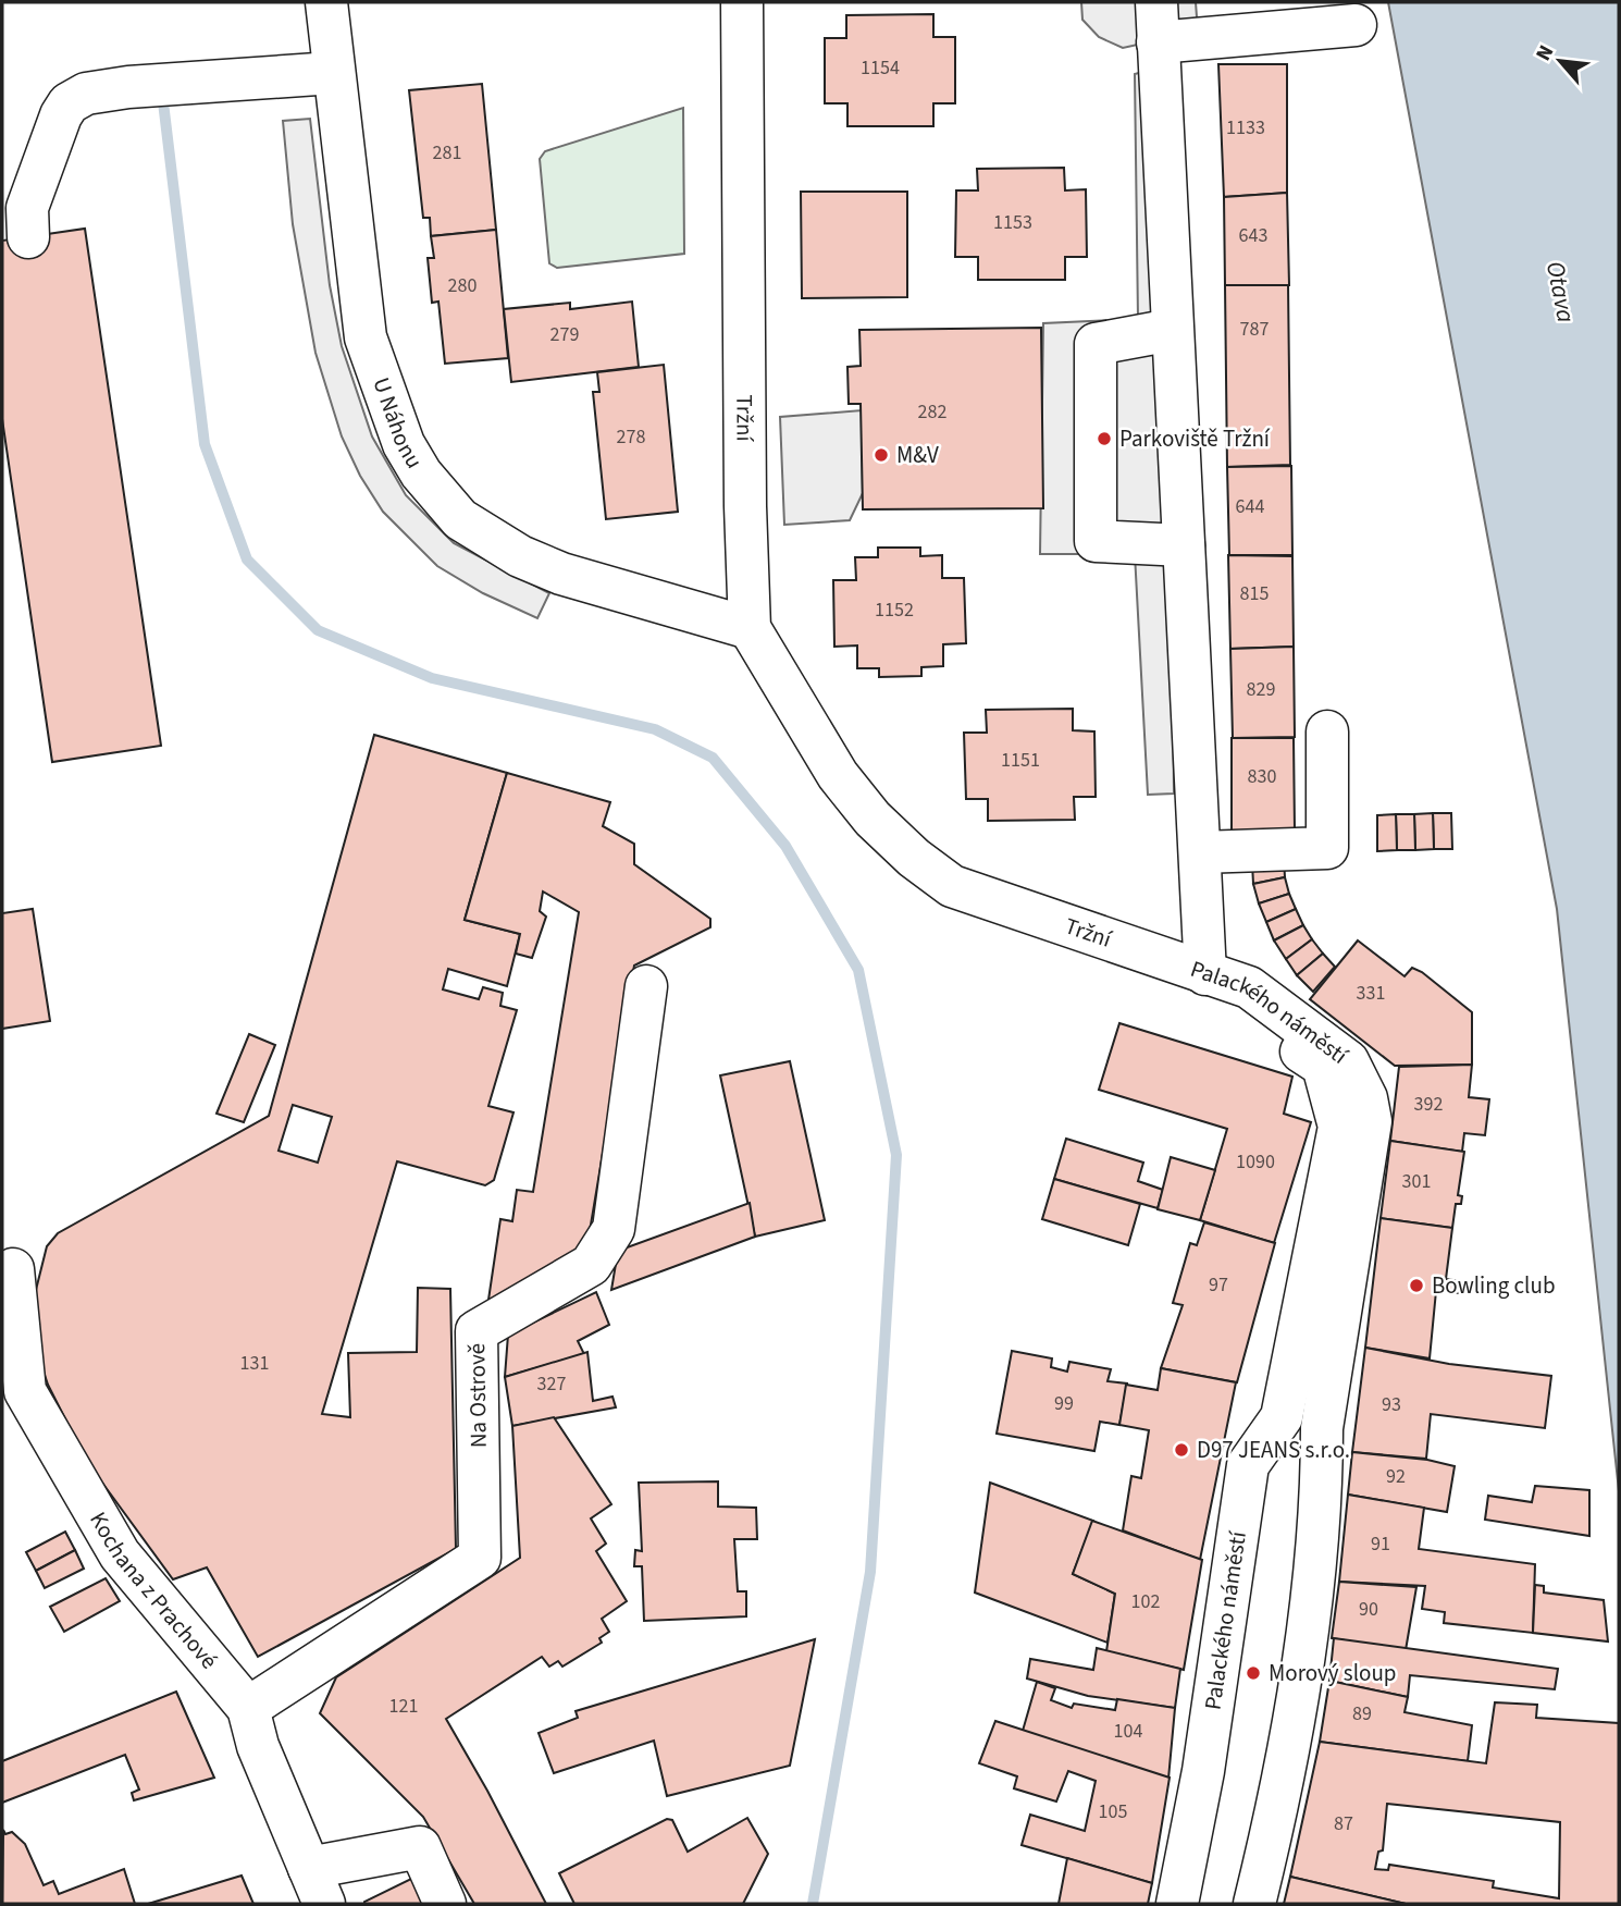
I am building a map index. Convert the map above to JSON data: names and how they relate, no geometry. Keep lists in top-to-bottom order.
{
  "streets": {
    "street": [
      "Tržní",
      "U Náhonu",
      "Palackého náměstí",
      "Na Ostrově",
      "Kochana z Prachové"
    ]
  },
  "crossings": [
    ["Tržní", "U Náhonu"],
    ["Tržní", "Palackého náměstí"],
    ["Na Ostrově", "Kochana z Prachové"]
  ],
  "water": ["Otava"],
  "places": [
    "Parkoviště Tržní",
    "M&V",
    "Bowling club",
    "D97 JEANS s.r.o.",
    "Morový sloup"
  ],
  "house_numbers": [
    "1154",
    "1133",
    "281",
    "1153",
    "643",
    "280",
    "787",
    "279",
    "282",
    "278",
    "644",
    "815",
    "1152",
    "829",
    "1151",
    "830",
    "331",
    "392",
    "1090",
    "301",
    "97",
    "131",
    "327",
    "99",
    "93",
    "92",
    "91",
    "102",
    "90",
    "121",
    "89",
    "104",
    "105",
    "87"
  ],
  "north": "top left"
}
